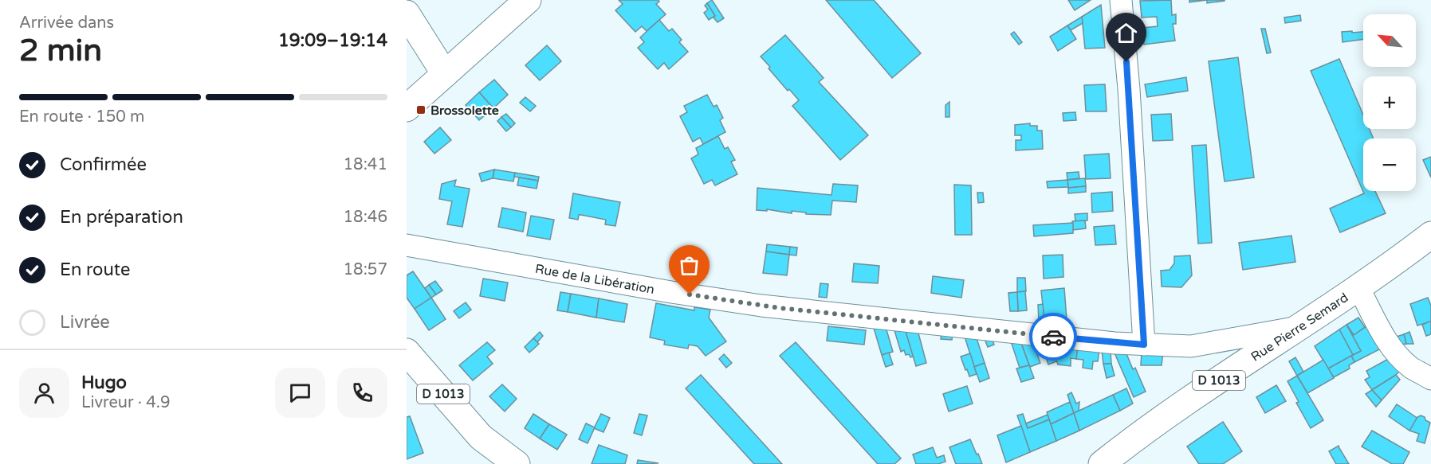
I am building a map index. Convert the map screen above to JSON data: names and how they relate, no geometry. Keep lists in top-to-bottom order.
{
  "streets": {
    "main road": ["Rue Pierre Semard", "D 1013"],
    "street": ["Rue de la Libération"]
  },
  "crossings": [
    ["Rue de la Libération", "Rue Pierre Semard"]
  ],
  "places": {
    "transit": ["Brossolette"]
  },
  "north": "top left",
  "page": {
    "heading": ["2 min", "Arrivée dans", "19:09–19:14"],
    "panel": ["Hugo", "Livreur · 4.9"],
    "map_buttons": ["+", "−"],
    "bar": "En route · 150 m",
    "list": [
      ["Confirmée", "18:41"],
      ["En préparation", "18:46"],
      ["En route", "18:57"],
      "Livrée"
    ]
  }
}
